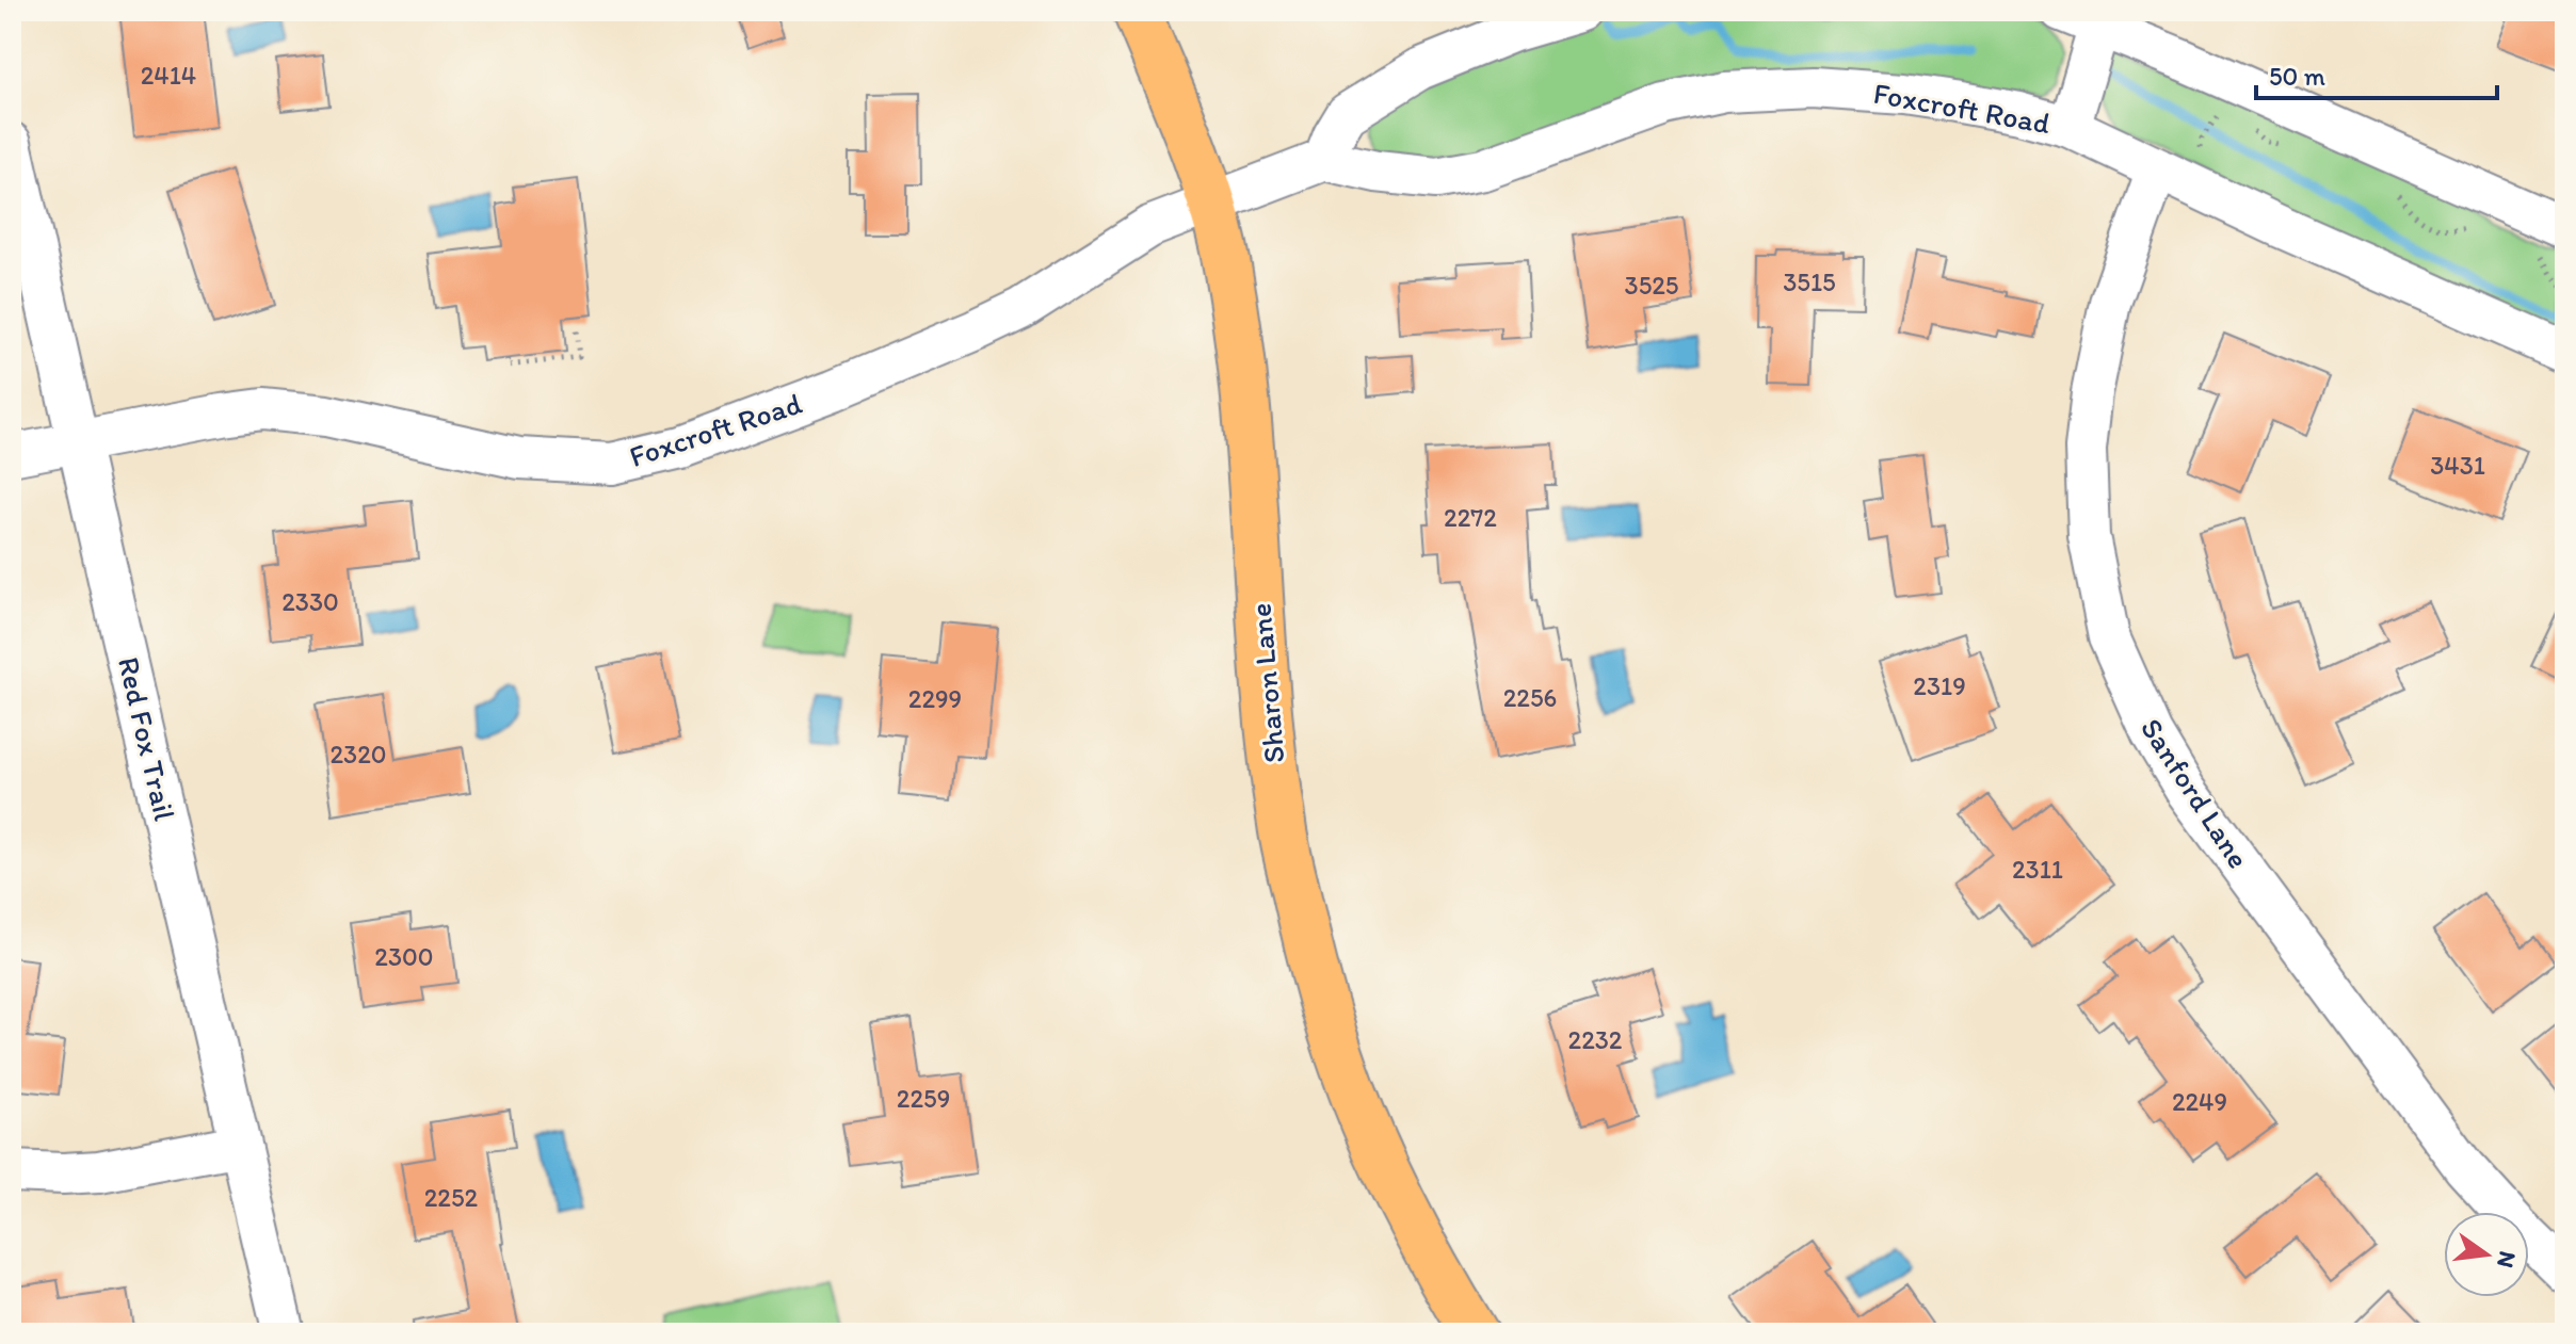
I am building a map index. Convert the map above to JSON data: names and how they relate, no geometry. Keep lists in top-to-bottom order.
{
  "streets": {
    "main road": ["Sharon Lane"],
    "street": ["Foxcroft Road", "Red Fox Trail", "Sanford Lane"]
  },
  "crossings": [
    ["Foxcroft Road", "Sharon Lane"],
    ["Foxcroft Road", "Red Fox Trail"],
    ["Foxcroft Road", "Sanford Lane"]
  ],
  "house_numbers": [
    "2414",
    "3515",
    "3525",
    "3431",
    "2272",
    "2330",
    "2319",
    "2256",
    "2299",
    "2320",
    "2311",
    "2300",
    "2232",
    "2259",
    "2249",
    "2252"
  ],
  "scale_bar": "50 m",
  "north": "right"
}
